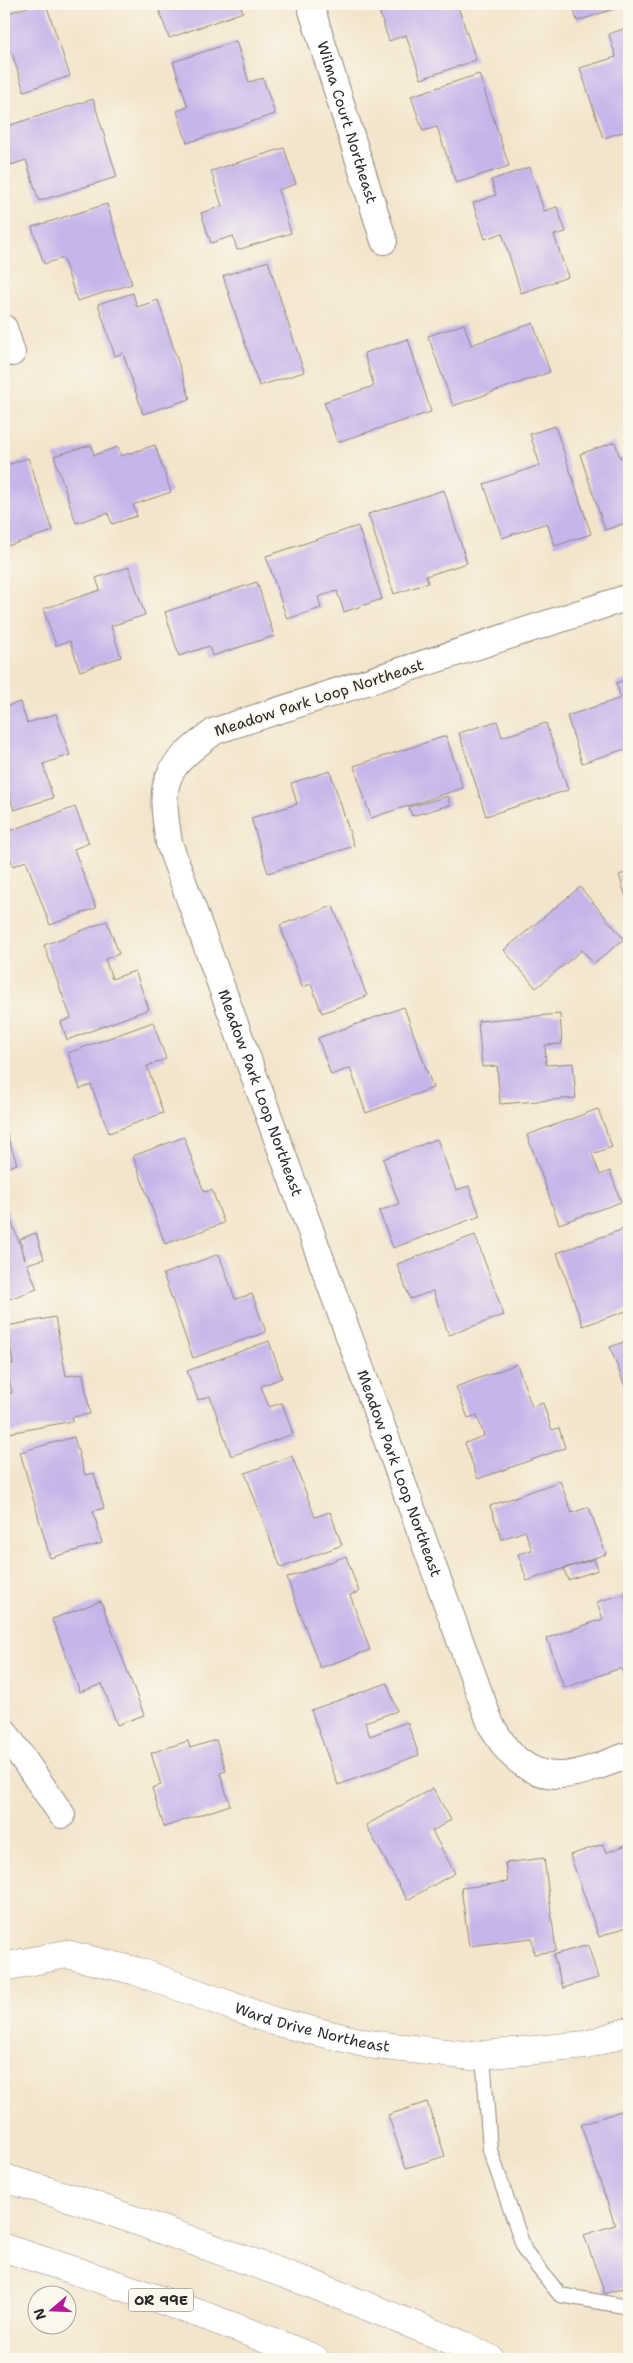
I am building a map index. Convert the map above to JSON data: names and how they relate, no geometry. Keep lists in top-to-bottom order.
{
  "streets": {
    "main road": ["Ward Drive Northeast", "OR 99E"],
    "street": ["Wilma Court Northeast", "Meadow Park Loop Northeast"]
  },
  "north": "left"
}
